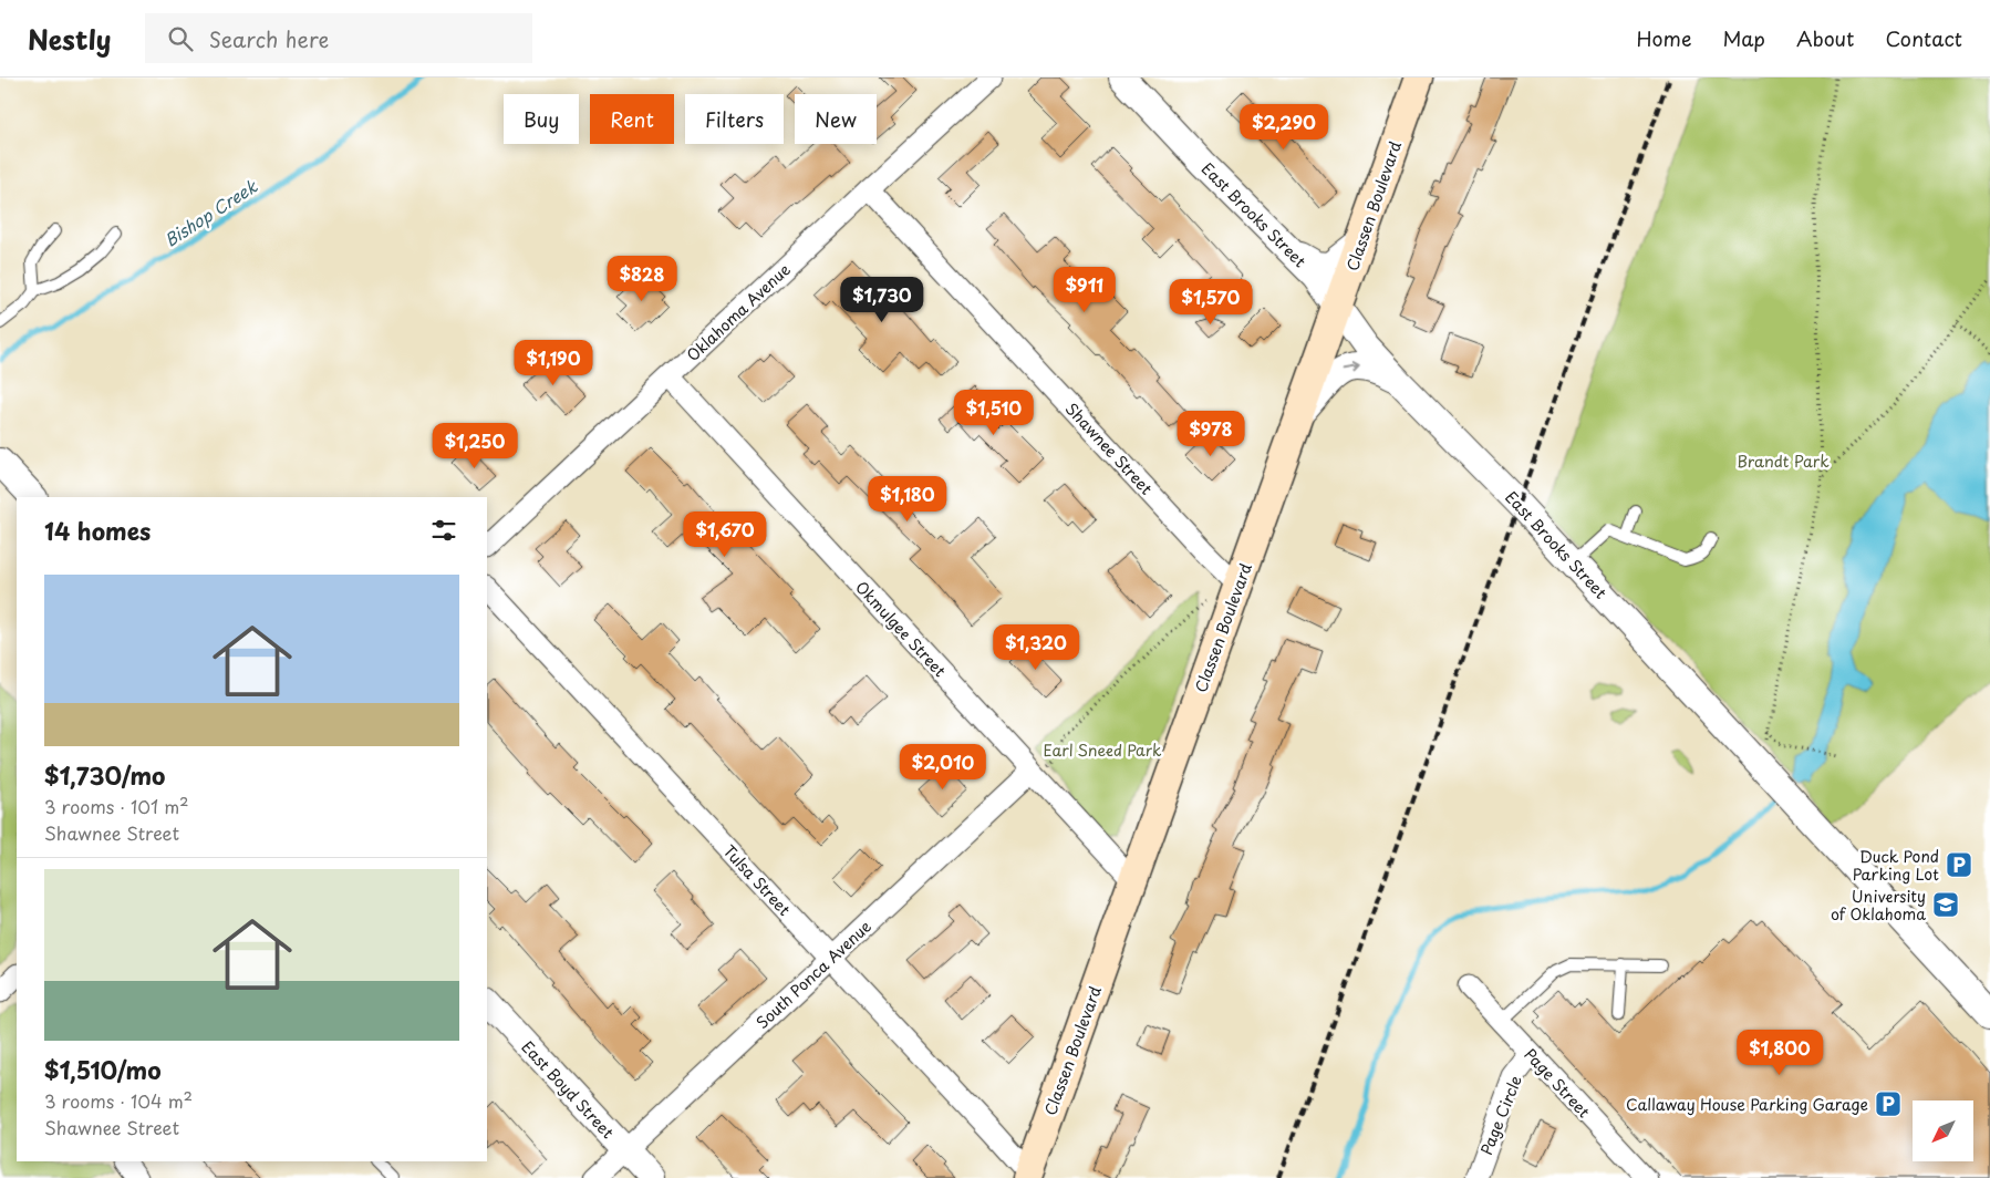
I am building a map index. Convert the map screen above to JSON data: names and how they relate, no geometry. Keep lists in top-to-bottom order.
{
  "streets": {
    "main road": ["Classen Boulevard"],
    "street": [
      "East Brooks Street",
      "Oklahoma Avenue",
      "Shawnee Street",
      "Okmulgee Street",
      "Tulsa Street",
      "South Ponca Avenue",
      "Page Street",
      "East Boyd Street",
      "Page Circle"
    ]
  },
  "crossings": [
    ["Classen Boulevard", "East Brooks Street"],
    ["Classen Boulevard", "Shawnee Street"],
    ["Classen Boulevard", "Okmulgee Street"],
    ["Classen Boulevard", "Tulsa Street"],
    ["Oklahoma Avenue", "Shawnee Street"],
    ["Oklahoma Avenue", "Okmulgee Street"],
    ["Okmulgee Street", "South Ponca Avenue"],
    ["Tulsa Street", "South Ponca Avenue"],
    ["South Ponca Avenue", "East Boyd Street"],
    ["Page Street", "Page Circle"]
  ],
  "water": ["Bishop Creek"],
  "parks": ["Brandt Park", "Earl Sneed Park"],
  "places": {
    "parking": ["Duck Pond Parking Lot", "Callaway House Parking Garage"],
    "school or university": ["University of Oklahoma"]
  },
  "north": "bottom left",
  "page": {
    "header": "Nestly",
    "search": "Search here",
    "nav": [
      "Home",
      "Map",
      "About",
      "Contact"
    ],
    "chip": [
      "Buy",
      "Rent",
      "Filters",
      "New"
    ],
    "price": [
      "$2,290",
      "$828",
      "$911",
      "$1,730",
      "$1,570",
      "$1,190",
      "$1,510",
      "$978",
      "$1,250",
      "$1,180",
      "$1,670",
      "$1,320",
      "$2,010",
      "$1,800"
    ],
    "heading": "14 homes",
    "list": [
      {
        "name": "$1,730/mo",
        "note": "3 rooms · 101 m² · Shawnee Street"
      },
      {
        "name": "$1,510/mo",
        "note": "3 rooms · 104 m² · Shawnee Street"
      }
    ]
  }
}
